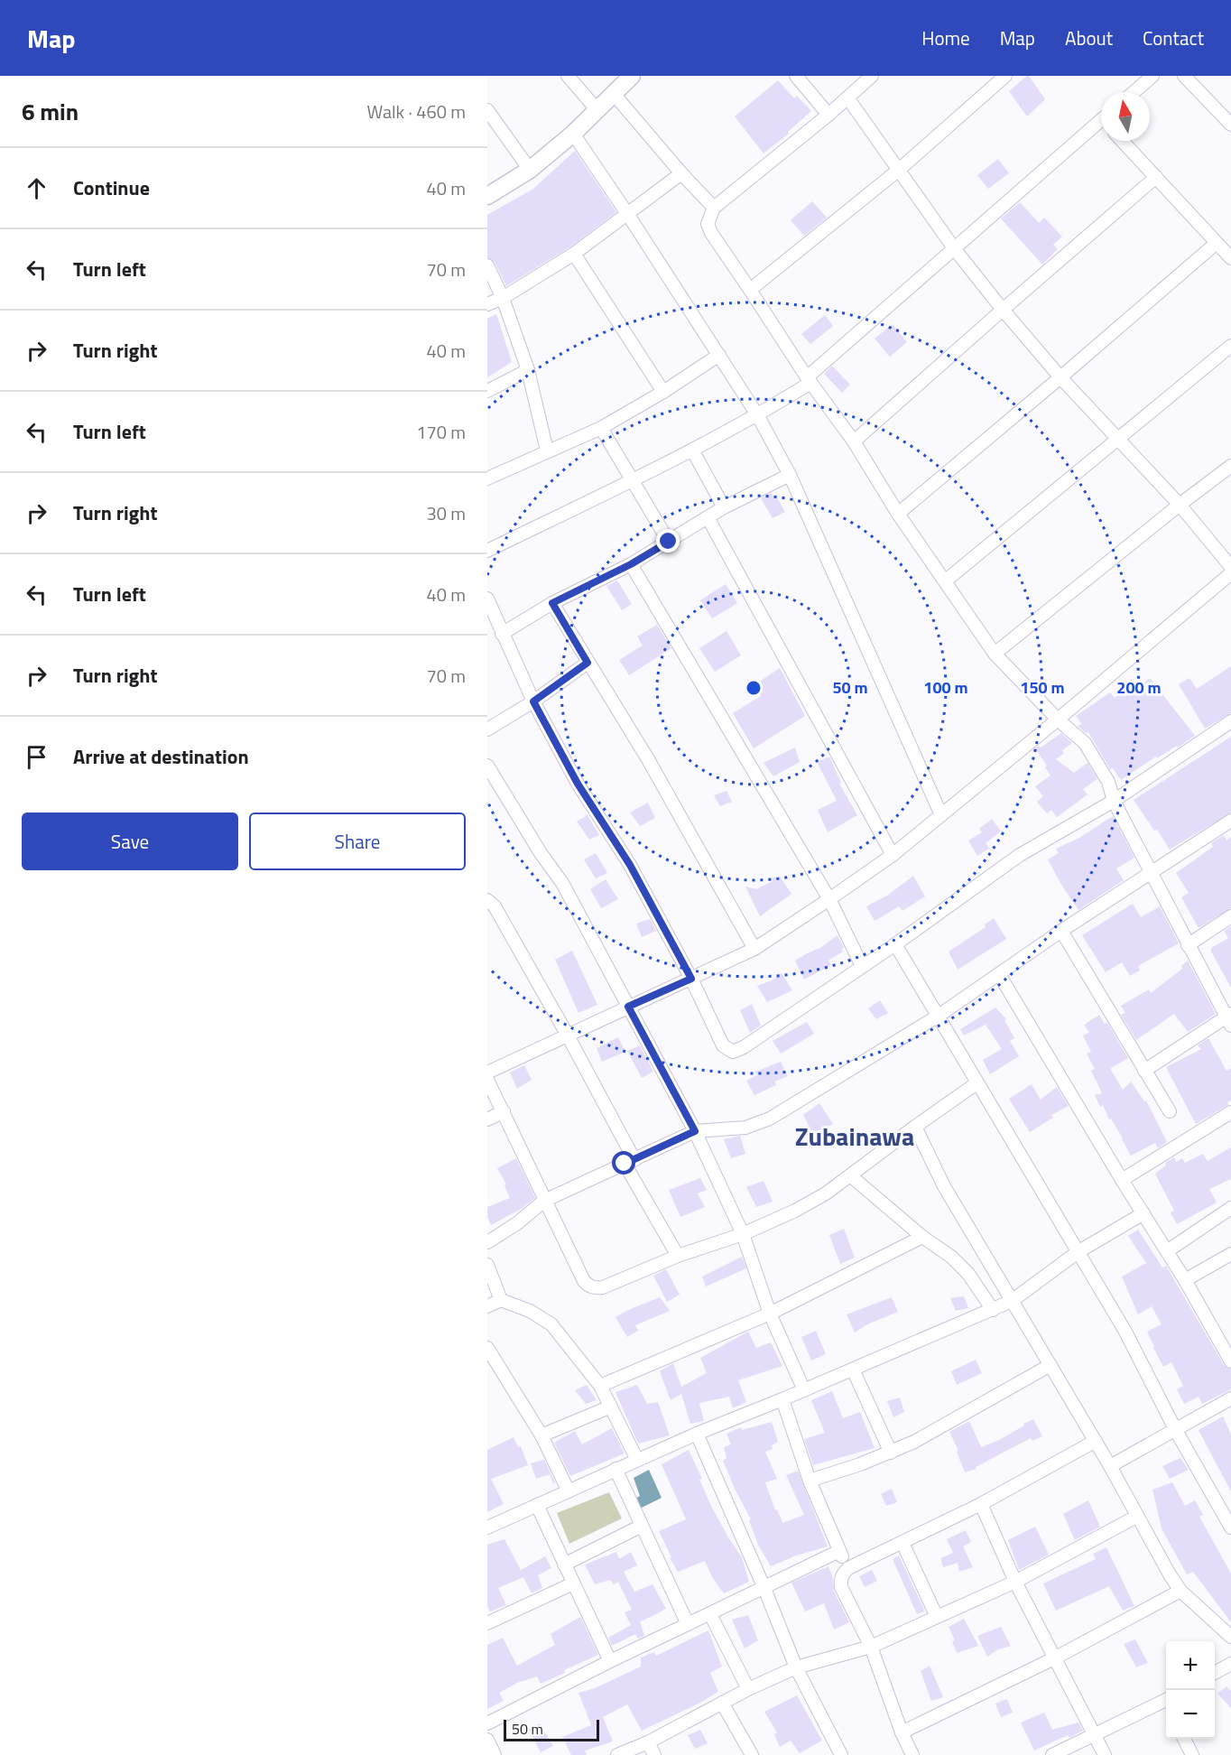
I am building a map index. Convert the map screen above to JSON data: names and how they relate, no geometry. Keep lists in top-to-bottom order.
{
  "districts": ["Zubainawa"],
  "scale_bar": "50 m",
  "north": "top",
  "page": {
    "header": "Map",
    "nav": [
      "Home",
      "Map",
      "About",
      "Contact"
    ],
    "heading": ["6 min", "Walk · 460 m"],
    "list": [
      ["Continue", "40 m"],
      ["Turn left", "70 m"],
      ["Turn right", "40 m"],
      ["Turn left", "170 m"],
      ["Turn right", "30 m"],
      ["Turn left", "40 m"],
      ["Turn right", "70 m"],
      "Arrive at destination"
    ],
    "buttons": ["Save", "Share"],
    "map_buttons": ["+", "−"],
    "scale": "50 m"
  },
  "rings": [
    "50 m",
    "100 m",
    "150 m",
    "200 m"
  ]
}
